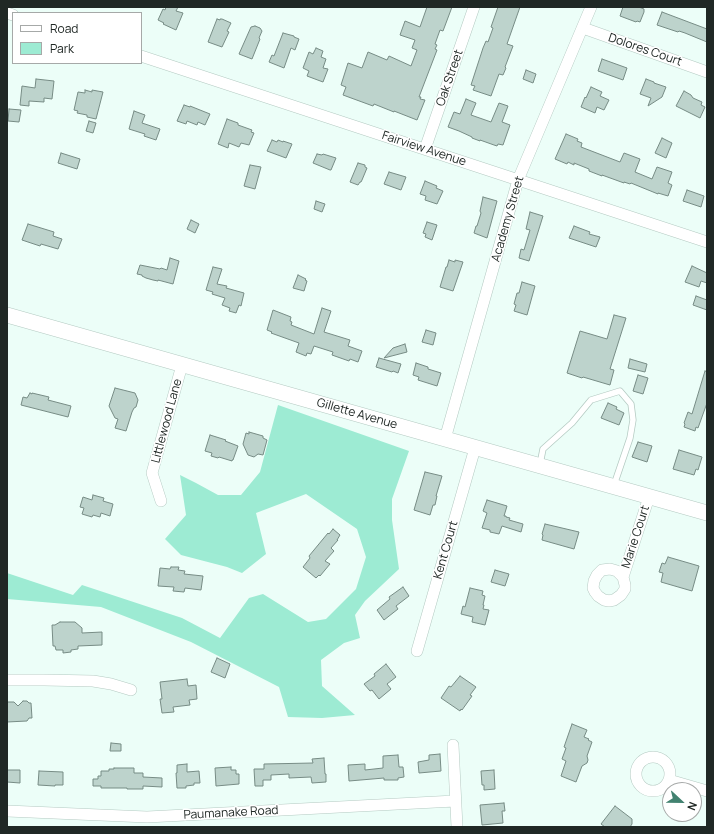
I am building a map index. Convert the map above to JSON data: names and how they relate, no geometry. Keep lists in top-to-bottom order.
{
  "streets": {
    "street": [
      "Dolores Court",
      "Oak Street",
      "Fairview Avenue",
      "Academy Street",
      "Gillette Avenue",
      "Littlewood Lane",
      "Marie Court",
      "Kent Court",
      "Paumanake Road"
    ]
  },
  "crossings": [
    ["Dolores Court", "Academy Street"],
    ["Oak Street", "Fairview Avenue"],
    ["Fairview Avenue", "Academy Street"],
    ["Academy Street", "Gillette Avenue"],
    ["Gillette Avenue", "Littlewood Lane"],
    ["Gillette Avenue", "Marie Court"],
    ["Gillette Avenue", "Kent Court"]
  ],
  "legend": ["Road", "Park"],
  "north": "right"
}
